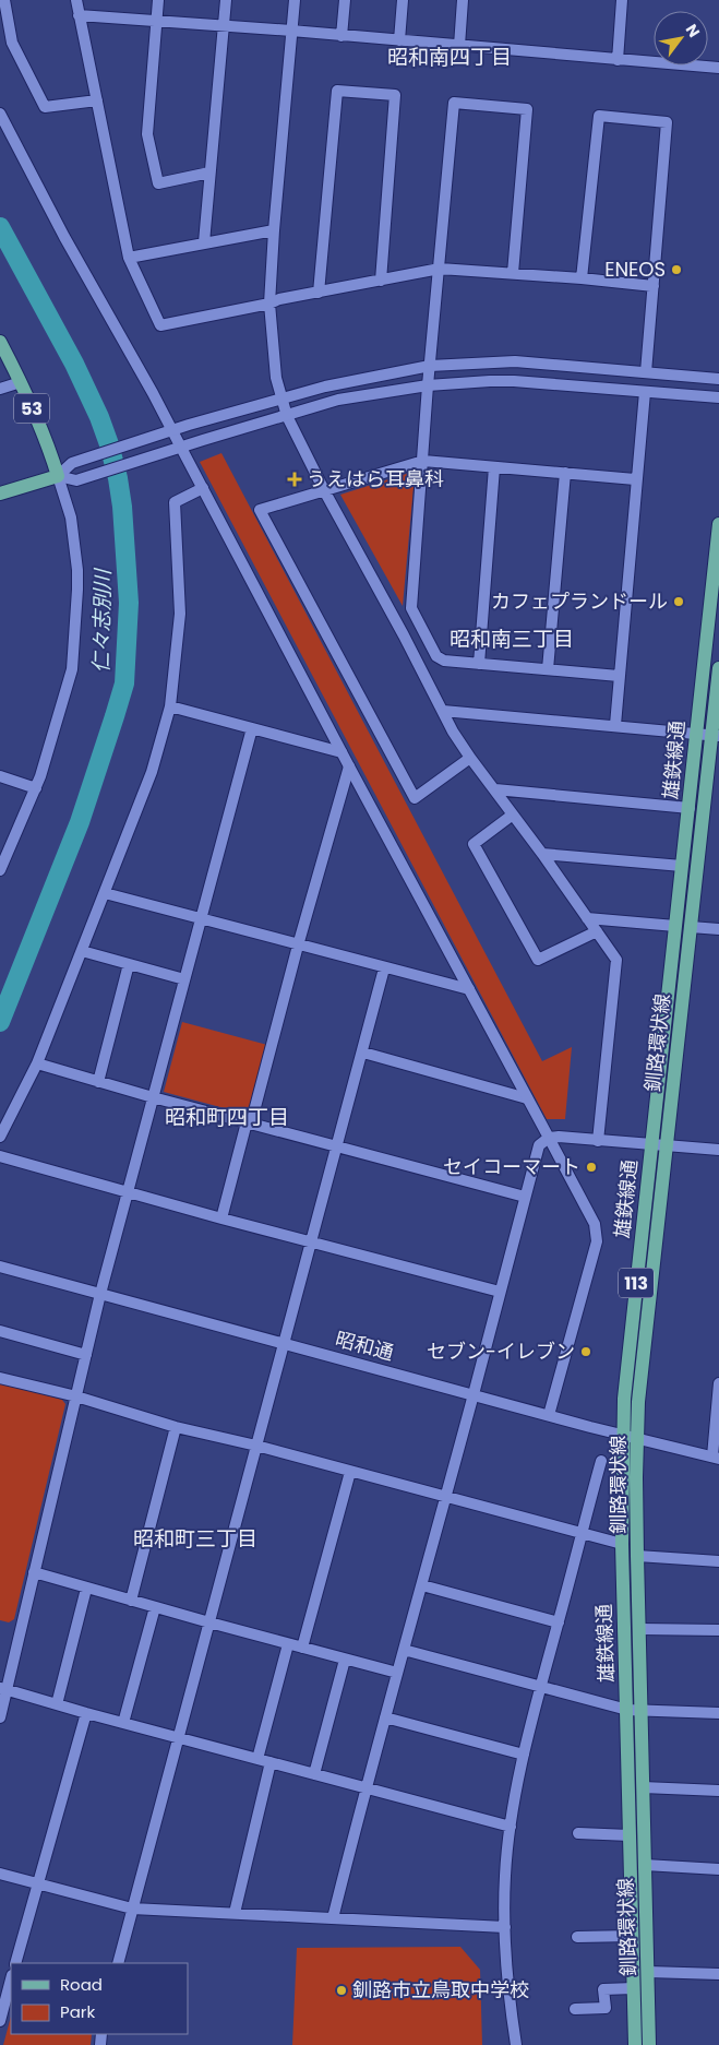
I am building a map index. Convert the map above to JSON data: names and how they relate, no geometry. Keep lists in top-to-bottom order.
{
  "streets": {
    "main road": [
      "53",
      "雄鉄線通",
      "釧路環状線",
      "113"
    ],
    "street": ["昭和通"]
  },
  "crossings": [
    ["雄鉄線通", "釧路環状線"],
    ["雄鉄線通", "昭和通"],
    ["釧路環状線", "昭和通"]
  ],
  "districts": [
    "昭和南四丁目",
    "昭和南三丁目",
    "昭和町四丁目",
    "昭和町三丁目"
  ],
  "water": ["仁々志別川"],
  "places": {
    "other": [
      "ENEOS",
      "カフェプランドール",
      "セイコーマート",
      "セブン-イレブン",
      "釧路市立鳥取中学校"
    ],
    "health": ["うえはら耳鼻科"]
  },
  "legend": ["Road", "Park"],
  "north": "top right"
}
